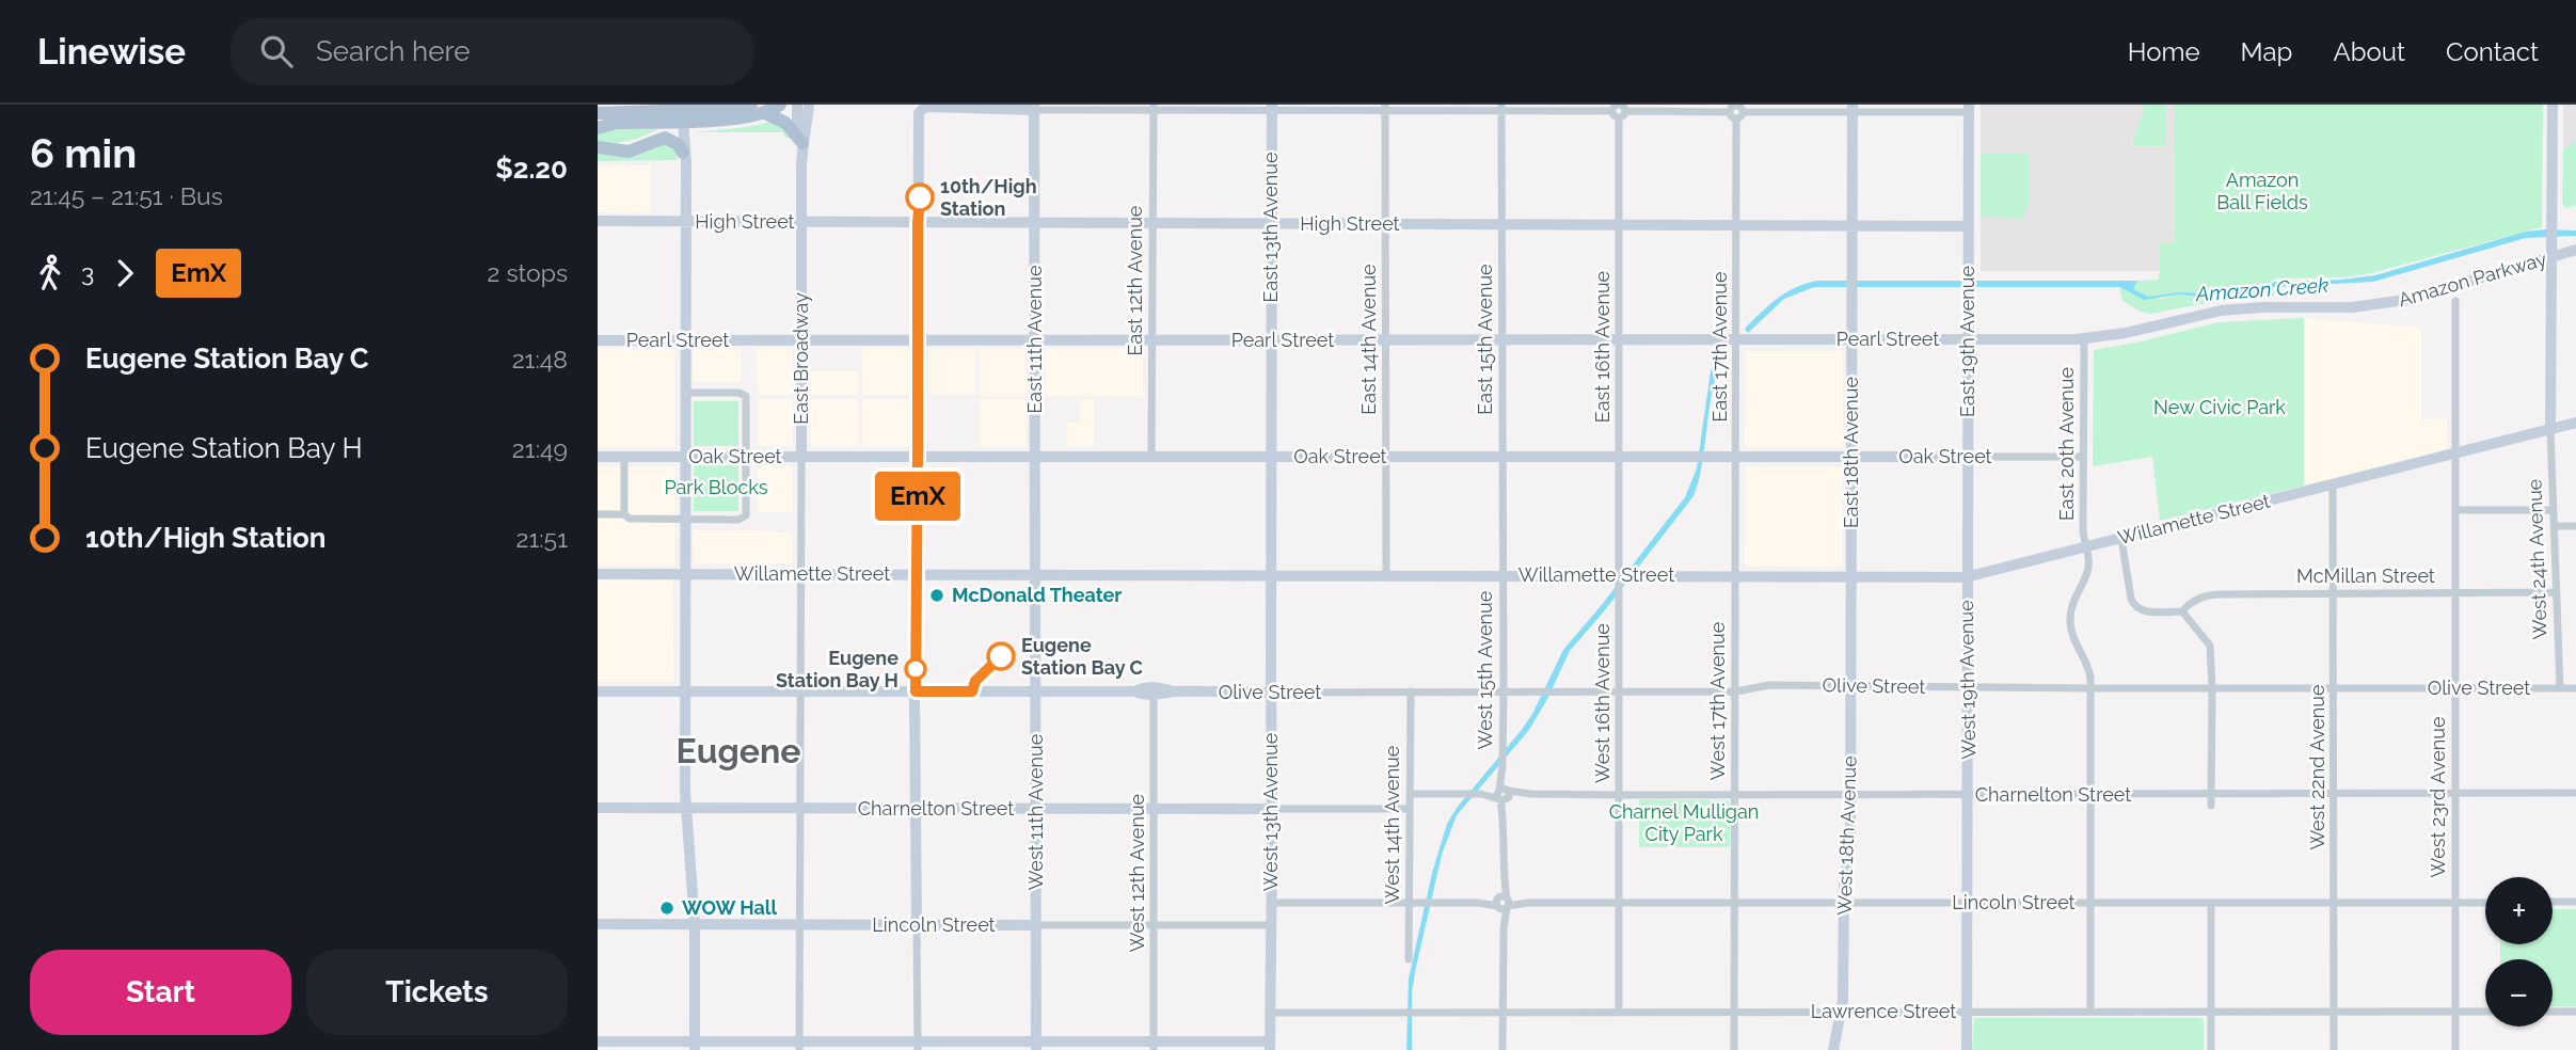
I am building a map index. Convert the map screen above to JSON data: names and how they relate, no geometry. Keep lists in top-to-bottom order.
{
  "streets": {
    "street": [
      "High Street",
      "East 13th Avenue",
      "Amazon Parkway",
      "East 12th Avenue",
      "East 11th Avenue",
      "East 14th Avenue",
      "East 15th Avenue",
      "Pearl Street",
      "East 19th Avenue",
      "East 16th Avenue",
      "East 17th Avenue",
      "East Broadway",
      "East 20th Avenue",
      "East 18th Avenue",
      "Oak Street",
      "Willamette Street",
      "West 24th Avenue",
      "McMillan Street",
      "West 15th Avenue",
      "West 19th Avenue",
      "Olive Street",
      "West 17th Avenue",
      "West 16th Avenue",
      "West 22nd Avenue",
      "Charnelton Street",
      "West 23rd Avenue",
      "West 11th Avenue",
      "West 13th Avenue",
      "West 14th Avenue",
      "West 18th Avenue",
      "West 12th Avenue",
      "Lincoln Street",
      "Lawrence Street"
    ]
  },
  "crossings": [
    ["High Street", "East 13th Avenue"],
    ["High Street", "East 12th Avenue"],
    ["High Street", "East 11th Avenue"],
    ["High Street", "East 14th Avenue"],
    ["High Street", "East 15th Avenue"],
    ["High Street", "East 19th Avenue"],
    ["High Street", "East 16th Avenue"],
    ["High Street", "East 17th Avenue"],
    ["High Street", "East Broadway"],
    ["High Street", "East 18th Avenue"],
    ["East 13th Avenue", "Pearl Street"],
    ["East 13th Avenue", "Oak Street"],
    ["East 13th Avenue", "Willamette Street"],
    ["East 13th Avenue", "West 13th Avenue"],
    ["Amazon Parkway", "Pearl Street"],
    ["Amazon Parkway", "East 19th Avenue"],
    ["Amazon Parkway", "East 20th Avenue"],
    ["East 12th Avenue", "Pearl Street"],
    ["East 12th Avenue", "Oak Street"],
    ["East 11th Avenue", "Pearl Street"],
    ["East 11th Avenue", "Oak Street"],
    ["East 11th Avenue", "Willamette Street"],
    ["East 11th Avenue", "West 11th Avenue"],
    ["East 14th Avenue", "Pearl Street"],
    ["East 14th Avenue", "Oak Street"],
    ["East 14th Avenue", "Willamette Street"],
    ["East 15th Avenue", "Pearl Street"],
    ["East 15th Avenue", "Oak Street"],
    ["East 15th Avenue", "Willamette Street"],
    ["East 15th Avenue", "West 15th Avenue"],
    ["Pearl Street", "East 19th Avenue"],
    ["Pearl Street", "East 16th Avenue"],
    ["Pearl Street", "East 17th Avenue"],
    ["Pearl Street", "East Broadway"],
    ["Pearl Street", "East 18th Avenue"],
    ["East 19th Avenue", "Oak Street"],
    ["East 19th Avenue", "Willamette Street"],
    ["East 19th Avenue", "West 19th Avenue"],
    ["East 16th Avenue", "Oak Street"],
    ["East 16th Avenue", "Willamette Street"],
    ["East 16th Avenue", "West 16th Avenue"],
    ["East 17th Avenue", "Oak Street"],
    ["East 17th Avenue", "Willamette Street"],
    ["East 17th Avenue", "West 17th Avenue"],
    ["East Broadway", "Oak Street"],
    ["East Broadway", "Willamette Street"],
    ["East Broadway", "Olive Street"],
    ["East Broadway", "Charnelton Street"],
    ["East Broadway", "Lincoln Street"],
    ["East 20th Avenue", "Oak Street"],
    ["East 20th Avenue", "Willamette Street"],
    ["East 20th Avenue", "Olive Street"],
    ["East 20th Avenue", "Charnelton Street"],
    ["East 20th Avenue", "Lincoln Street"],
    ["East 20th Avenue", "Lawrence Street"],
    ["East 18th Avenue", "Oak Street"],
    ["East 18th Avenue", "Willamette Street"],
    ["East 18th Avenue", "West 18th Avenue"],
    ["Willamette Street", "West 24th Avenue"],
    ["Willamette Street", "West 15th Avenue"],
    ["Willamette Street", "West 19th Avenue"],
    ["Willamette Street", "West 17th Avenue"],
    ["Willamette Street", "West 16th Avenue"],
    ["Willamette Street", "West 22nd Avenue"],
    ["Willamette Street", "West 23rd Avenue"],
    ["Willamette Street", "West 11th Avenue"],
    ["Willamette Street", "West 13th Avenue"],
    ["Willamette Street", "West 18th Avenue"],
    ["West 24th Avenue", "McMillan Street"],
    ["West 24th Avenue", "Olive Street"],
    ["McMillan Street", "West 22nd Avenue"],
    ["McMillan Street", "West 23rd Avenue"],
    ["West 15th Avenue", "Olive Street"],
    ["West 15th Avenue", "Charnelton Street"],
    ["West 15th Avenue", "Lincoln Street"],
    ["West 15th Avenue", "Lawrence Street"],
    ["West 19th Avenue", "Olive Street"],
    ["West 19th Avenue", "Charnelton Street"],
    ["West 19th Avenue", "Lincoln Street"],
    ["West 19th Avenue", "Lawrence Street"],
    ["Olive Street", "West 17th Avenue"],
    ["Olive Street", "West 16th Avenue"],
    ["Olive Street", "West 22nd Avenue"],
    ["Olive Street", "West 23rd Avenue"],
    ["Olive Street", "West 11th Avenue"],
    ["Olive Street", "West 13th Avenue"],
    ["Olive Street", "West 14th Avenue"],
    ["Olive Street", "West 18th Avenue"],
    ["Olive Street", "West 12th Avenue"],
    ["West 17th Avenue", "Charnelton Street"],
    ["West 17th Avenue", "Lincoln Street"],
    ["West 17th Avenue", "Lawrence Street"],
    ["West 16th Avenue", "Charnelton Street"],
    ["West 16th Avenue", "Lincoln Street"],
    ["West 16th Avenue", "Lawrence Street"],
    ["West 22nd Avenue", "Charnelton Street"],
    ["West 22nd Avenue", "Lincoln Street"],
    ["West 22nd Avenue", "Lawrence Street"],
    ["Charnelton Street", "West 23rd Avenue"],
    ["Charnelton Street", "West 11th Avenue"],
    ["Charnelton Street", "West 13th Avenue"],
    ["Charnelton Street", "West 14th Avenue"],
    ["Charnelton Street", "West 18th Avenue"],
    ["Charnelton Street", "West 12th Avenue"],
    ["West 23rd Avenue", "Lincoln Street"],
    ["West 23rd Avenue", "Lawrence Street"],
    ["West 11th Avenue", "Lincoln Street"],
    ["West 13th Avenue", "Lincoln Street"],
    ["West 13th Avenue", "Lawrence Street"],
    ["West 14th Avenue", "Lincoln Street"],
    ["West 18th Avenue", "Lincoln Street"],
    ["West 18th Avenue", "Lawrence Street"],
    ["West 12th Avenue", "Lincoln Street"]
  ],
  "districts": ["Eugene"],
  "water": ["Amazon Creek"],
  "parks": [
    "Amazon Ball Fields",
    "New Civic Park",
    "Park Blocks",
    "Charnel Mulligan City Park"
  ],
  "places": [
    "10th/High Station",
    "McDonald Theater",
    "Eugene Station Bay C",
    "Eugene Station Bay H",
    "WOW Hall"
  ],
  "lines": ["bus line EmX"],
  "page": {
    "header": "Linewise",
    "search": "Search here",
    "nav": [
      "Home",
      "Map",
      "About",
      "Contact"
    ],
    "heading": ["6 min", "21:45 – 21:51 · Bus", "$2.20"],
    "on_map": "EmX",
    "legs": ["3", "EmX", "2 stops"],
    "list": [
      {
        "name": "Eugene Station Bay C",
        "value": "21:48"
      },
      {
        "name": "Eugene Station Bay H",
        "value": "21:49"
      },
      {
        "name": "10th/High Station",
        "value": "21:51"
      }
    ],
    "map_buttons": ["+", "−"],
    "buttons": ["Start", "Tickets"]
  }
}
